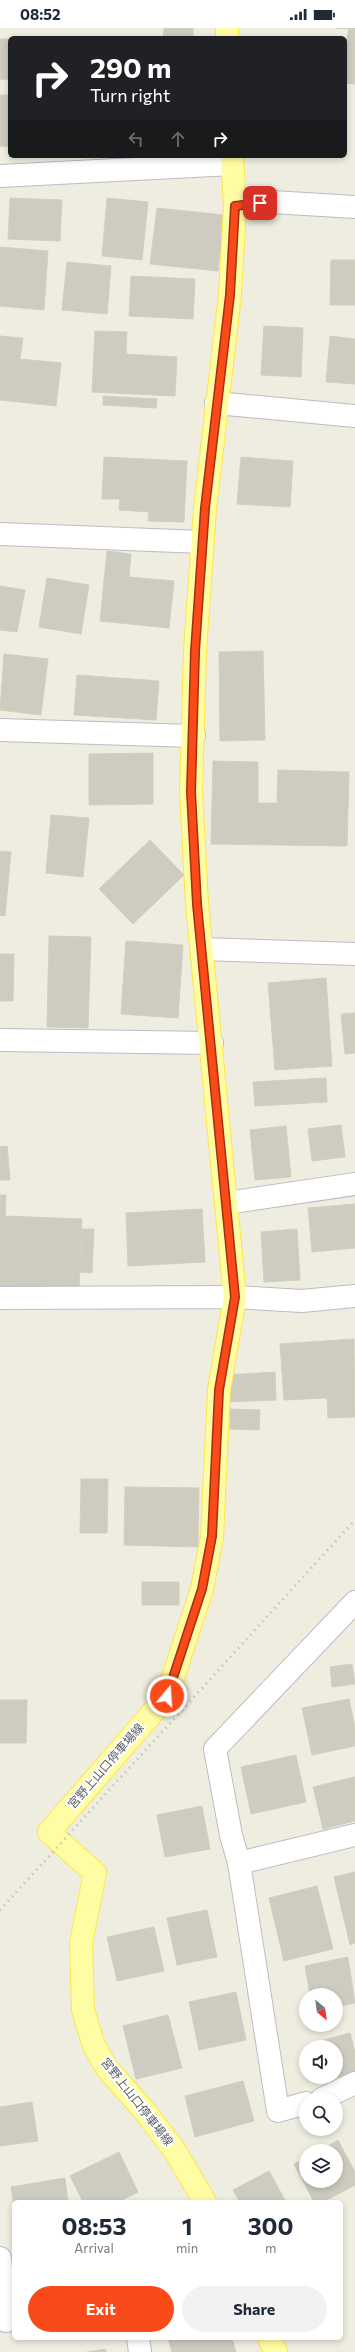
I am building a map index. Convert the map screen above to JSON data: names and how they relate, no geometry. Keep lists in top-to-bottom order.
{
  "streets": {
    "main road": ["宮野上山口停車場線"]
  },
  "north": "bottom right",
  "page": {
    "status": "08:52",
    "turn": ["290 m", "Turn right"],
    "eta": [
      "08:53",
      "Arrival",
      "1",
      "min",
      "300",
      "m"
    ],
    "buttons": ["Exit", "Share"]
  }
}
